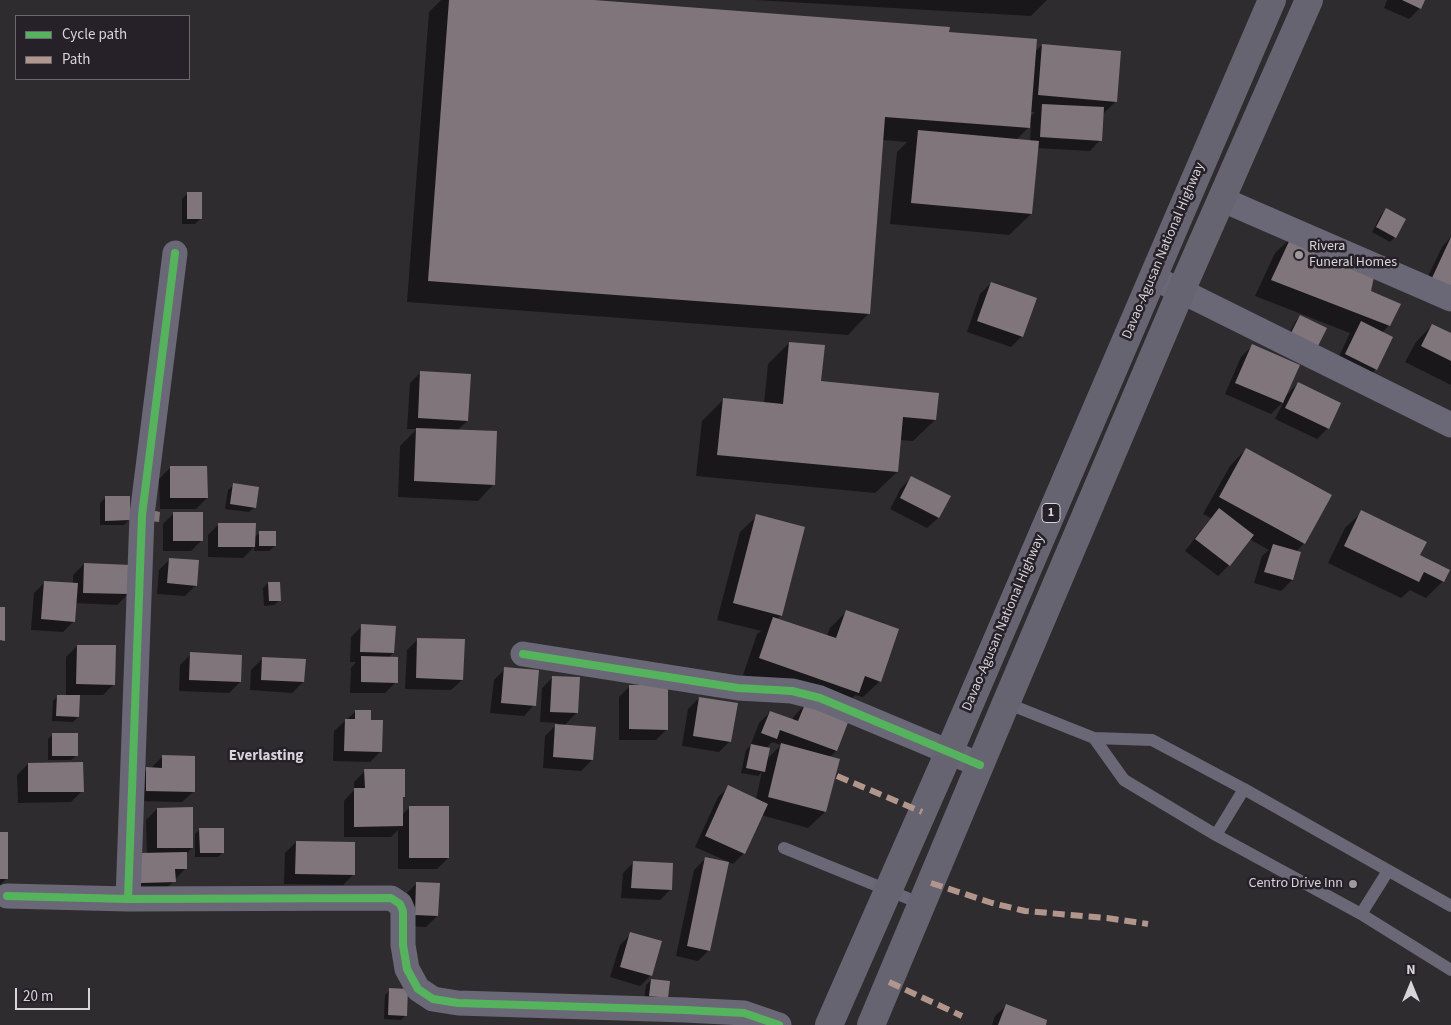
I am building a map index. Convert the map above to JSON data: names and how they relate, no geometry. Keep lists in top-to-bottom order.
{
  "streets": {
    "highway": ["Davao-Agusan National Highway", "1"]
  },
  "districts": ["Everlasting"],
  "places": ["Rivera Funeral Homes", "Centro Drive Inn"],
  "legend": ["Cycle path", "Path"],
  "scale_bar": "20 m",
  "north": "top"
}
